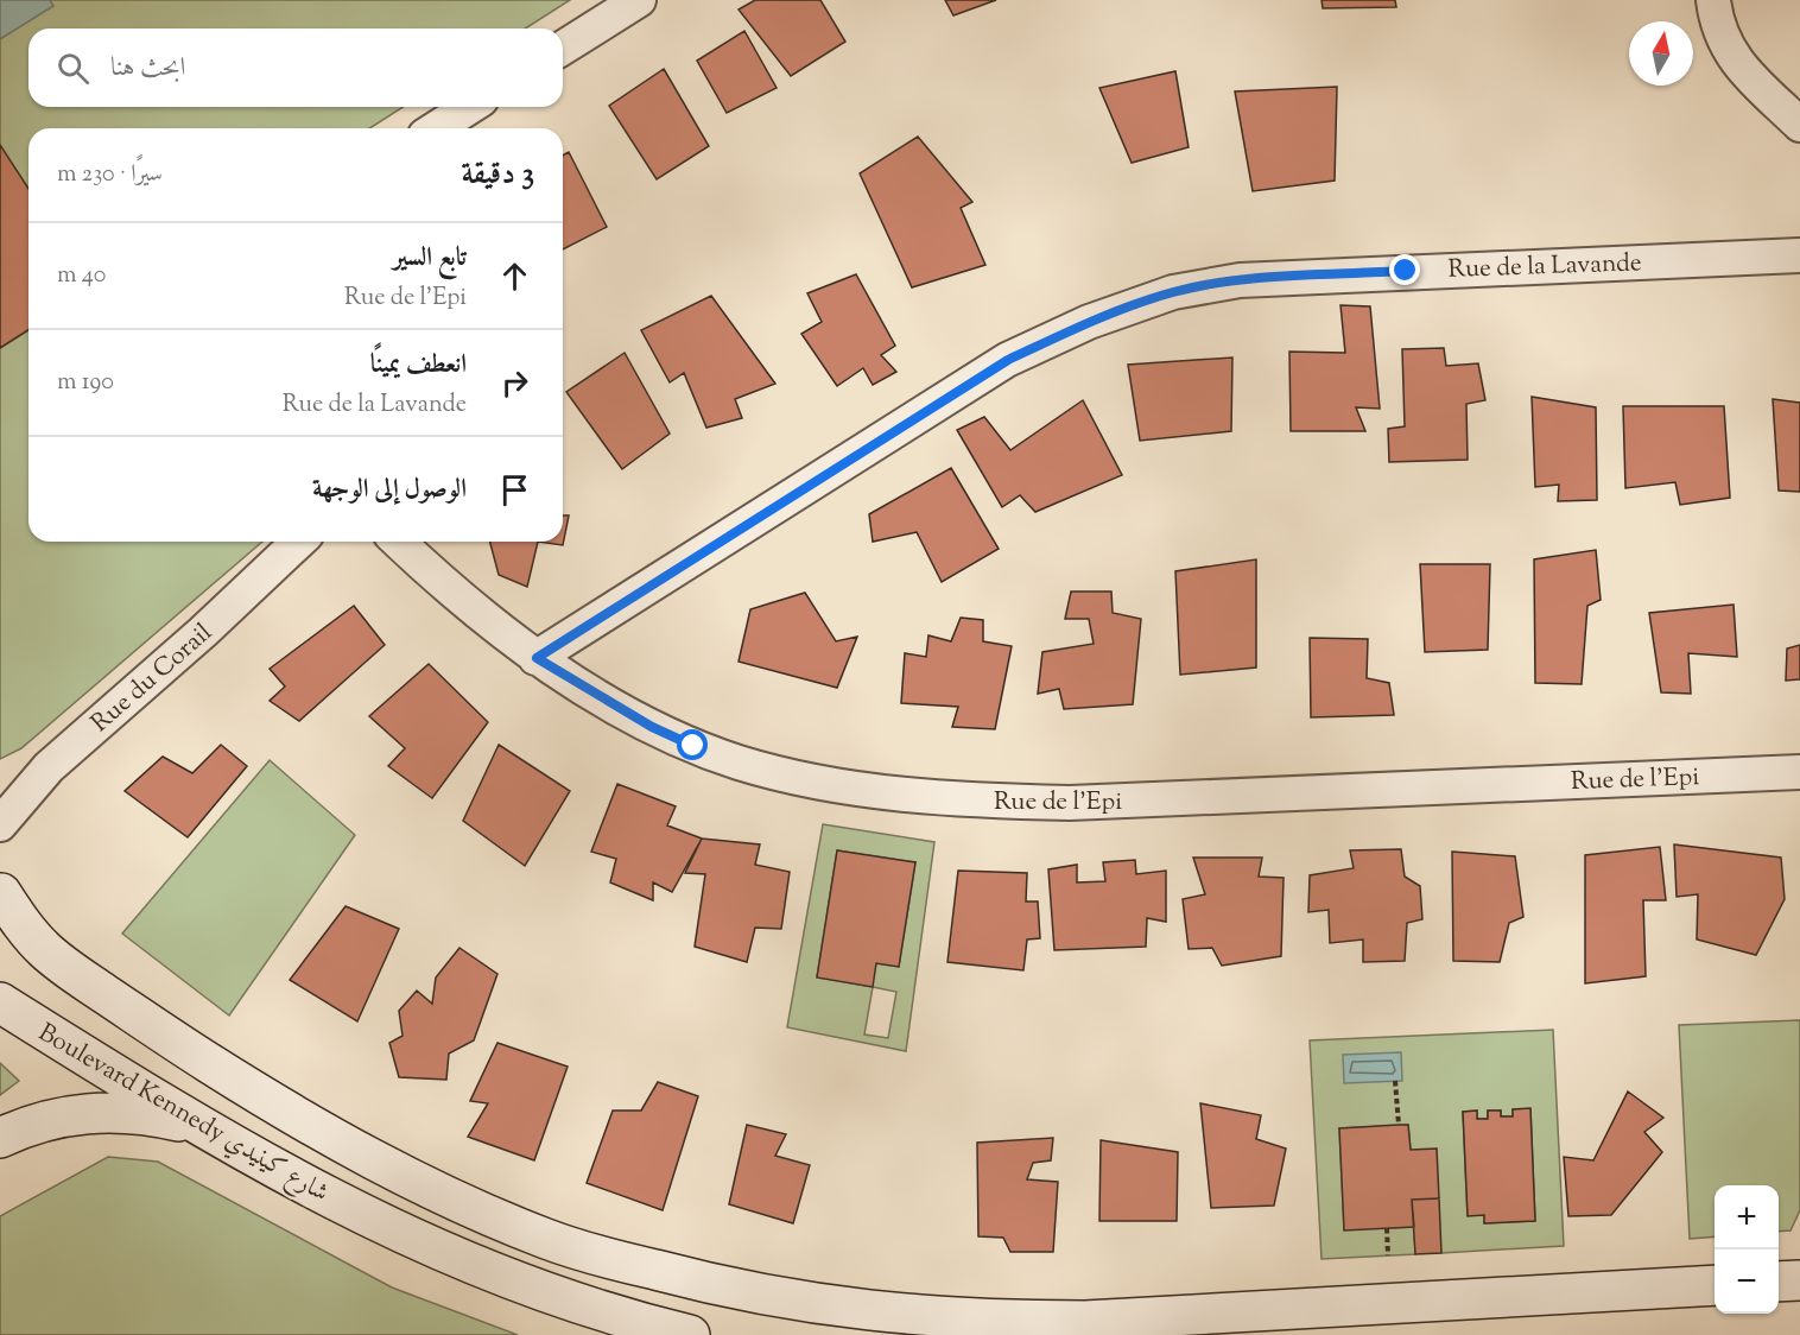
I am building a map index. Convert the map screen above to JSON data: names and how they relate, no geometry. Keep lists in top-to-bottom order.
{
  "streets": {
    "main road": ["Boulevard Kennedy شارع كينيدي"],
    "street": ["Rue de la Lavande", "Rue du Corail", "Rue de l'Epi"]
  },
  "crossings": [
    ["Rue de la Lavande", "Rue de l'Epi"]
  ],
  "north": "top",
  "page": {
    "search": "ابحث هنا",
    "heading": ["3 دقيقة", "سيرًا · 230 m"],
    "list": [
      ["تابع السير", "Rue de l'Epi", "40 m"],
      ["انعطف يمينًا", "Rue de la Lavande", "190 m"],
      "الوصول إلى الوجهة"
    ],
    "map_buttons": ["+", "−"]
  }
}
